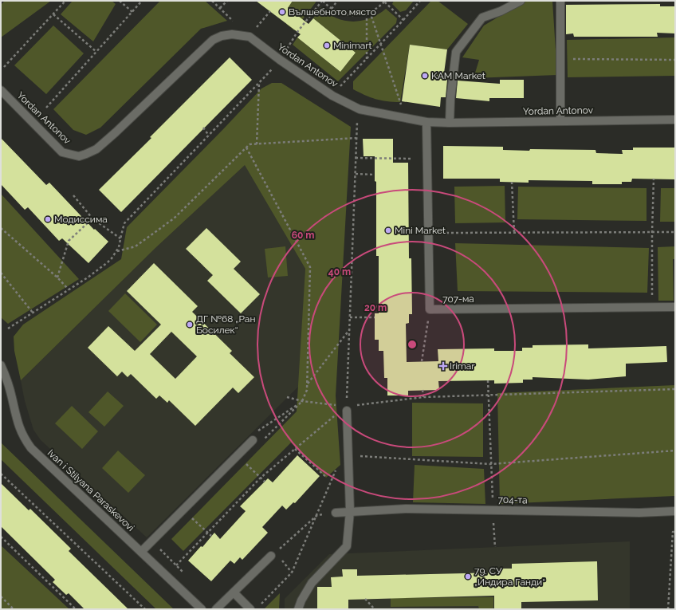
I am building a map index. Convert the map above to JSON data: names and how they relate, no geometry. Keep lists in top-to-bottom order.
{
  "streets": {
    "street": [
      "Yordan Antonov",
      "707-ма",
      "Ivan i Stilyana Paraskevovi",
      "704-та"
    ]
  },
  "crossings": [
    ["Yordan Antonov", "707-ма"]
  ],
  "places": {
    "other": [
      "Вълшебното място",
      "Minimart",
      "KAM Market",
      "Модиссима",
      "Mini Market",
      "ДГ №68 „Ран Босилек“",
      "79. СУ „Индира Ганди“"
    ],
    "health": ["Irimar"]
  },
  "rings": ["60 m", "40 m", "20 m"]
}
